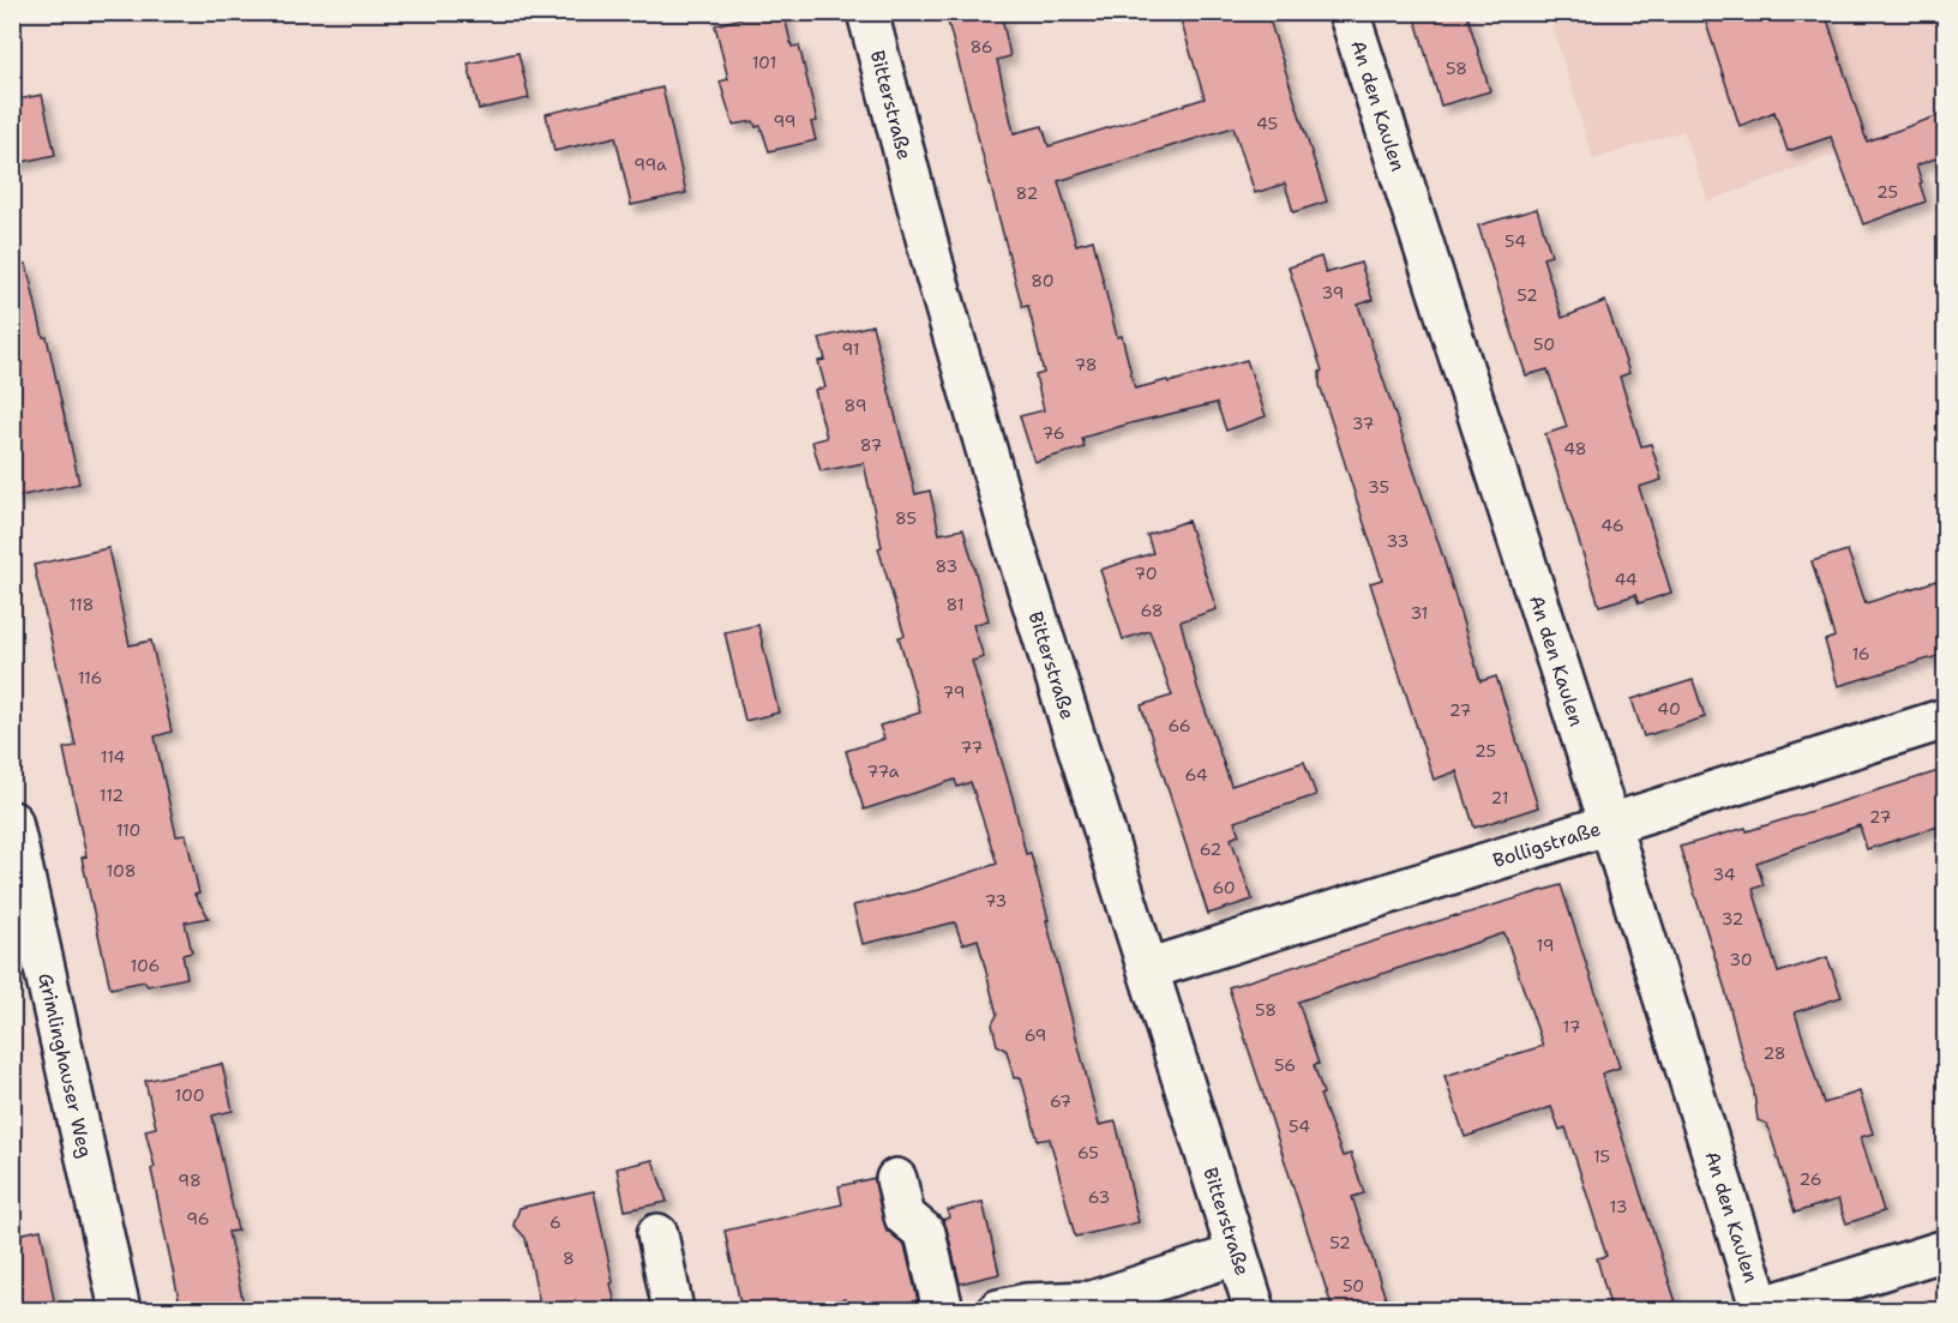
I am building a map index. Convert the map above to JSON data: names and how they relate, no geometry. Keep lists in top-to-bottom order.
{
  "streets": {
    "street": [
      "Bitterstraße",
      "An den Kaulen",
      "Bolligstraße",
      "Grimlinghauser Weg"
    ]
  },
  "crossings": [
    ["Bitterstraße", "Bolligstraße"],
    ["An den Kaulen", "Bolligstraße"]
  ],
  "house_numbers": [
    "86",
    "101",
    "58",
    "99",
    "45",
    "99a",
    "25",
    "82",
    "54",
    "80",
    "39",
    "52",
    "50",
    "91",
    "78",
    "89",
    "37",
    "76",
    "87",
    "48",
    "35",
    "85",
    "46",
    "33",
    "83",
    "70",
    "44",
    "118",
    "81",
    "68",
    "31",
    "16",
    "116",
    "79",
    "40",
    "27",
    "66",
    "77",
    "25",
    "114",
    "77a",
    "64",
    "112",
    "21",
    "27",
    "110",
    "62",
    "108",
    "34",
    "60",
    "73",
    "32",
    "19",
    "30",
    "106",
    "58",
    "17",
    "69",
    "28",
    "56",
    "100",
    "67",
    "54",
    "65",
    "15",
    "26",
    "98",
    "63",
    "13",
    "96",
    "6",
    "52",
    "8",
    "50"
  ]
}
